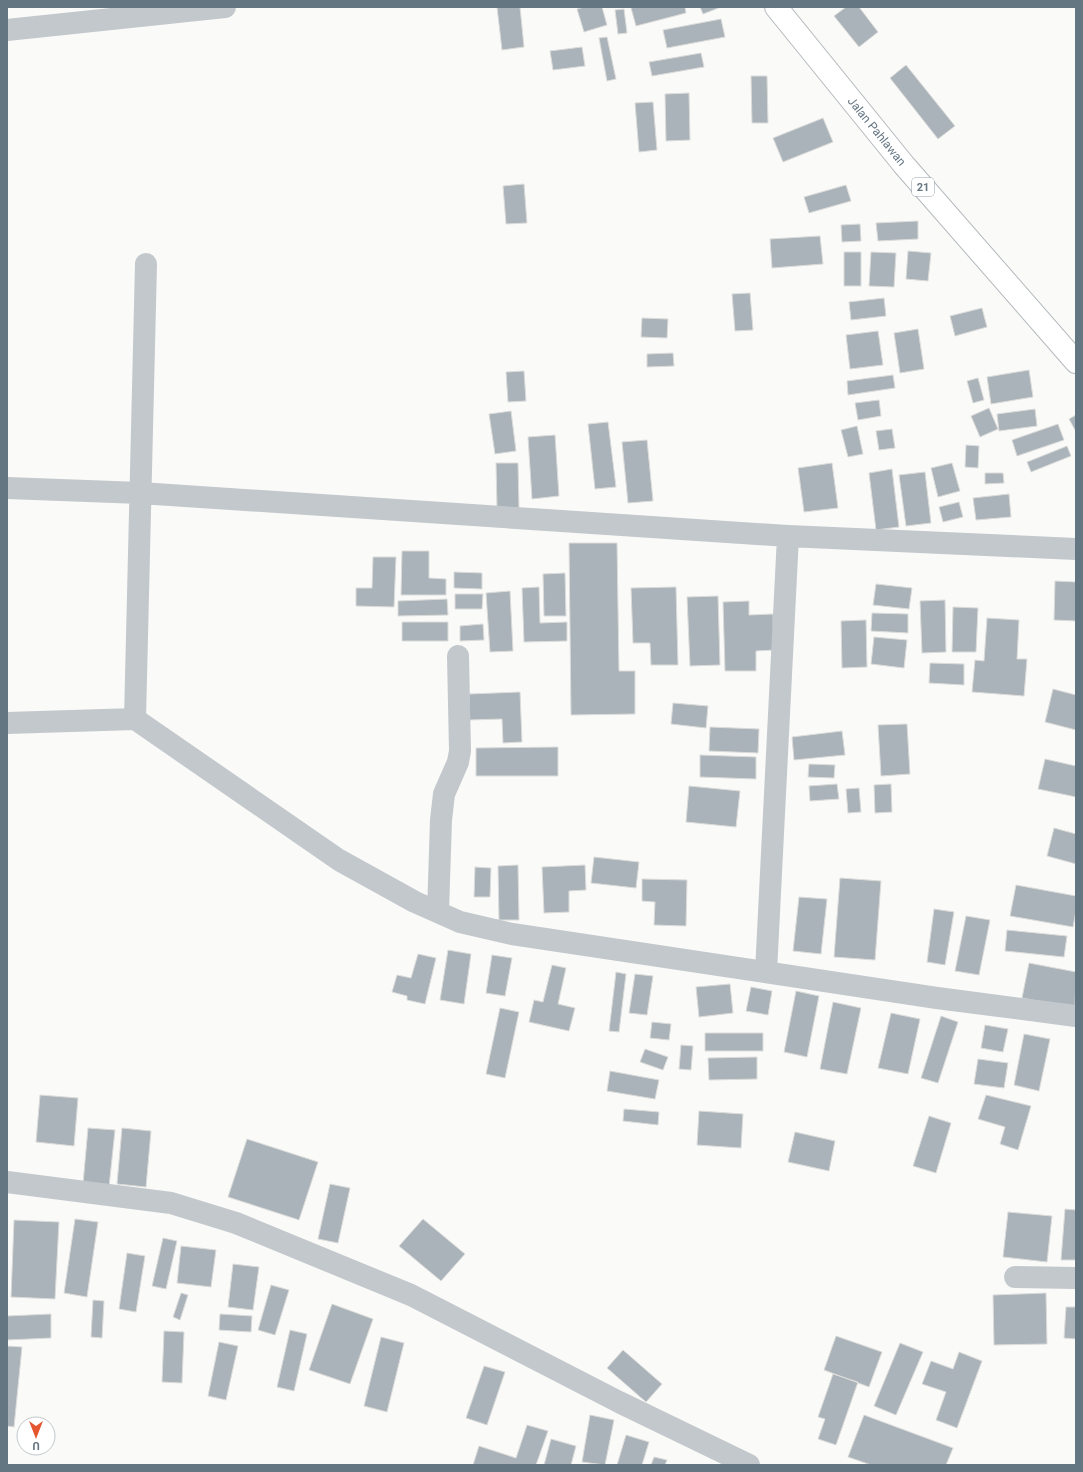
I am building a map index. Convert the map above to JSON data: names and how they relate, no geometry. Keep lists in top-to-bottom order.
{
  "streets": {
    "highway": ["Jalan Pahlawan", "21"]
  },
  "north": "bottom"
}
